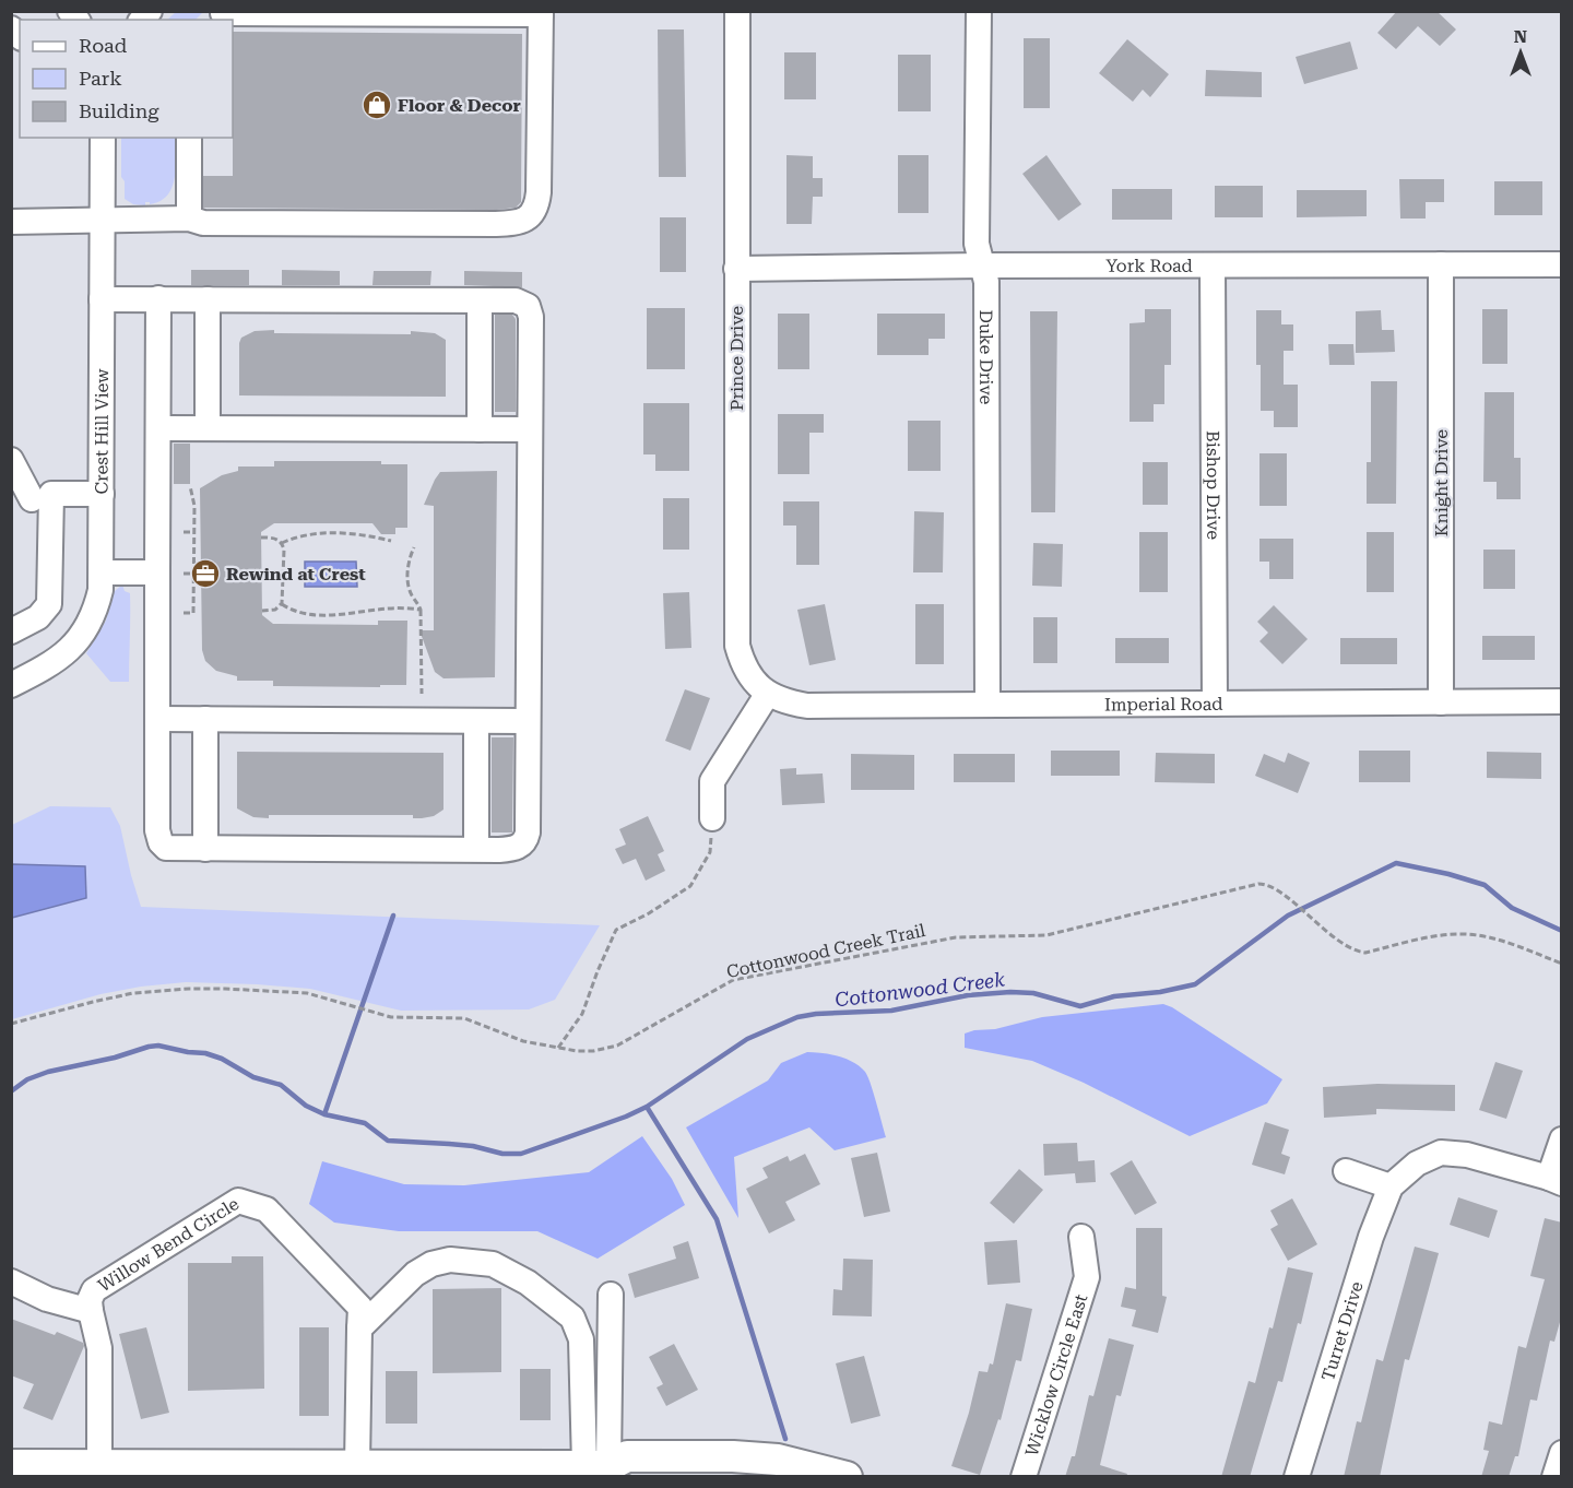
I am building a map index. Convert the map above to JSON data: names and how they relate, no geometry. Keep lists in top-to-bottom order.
{
  "streets": {
    "street": [
      "York Road",
      "Duke Drive",
      "Prince Drive",
      "Crest Hill View",
      "Knight Drive",
      "Bishop Drive",
      "Imperial Road",
      "Willow Bend Circle",
      "Turret Drive",
      "Wicklow Circle East"
    ],
    "path": ["Cottonwood Creek Trail"]
  },
  "crossings": [
    ["York Road", "Duke Drive"],
    ["York Road", "Prince Drive"],
    ["York Road", "Knight Drive"],
    ["York Road", "Bishop Drive"],
    ["Duke Drive", "Imperial Road"],
    ["Prince Drive", "Imperial Road"],
    ["Knight Drive", "Imperial Road"],
    ["Bishop Drive", "Imperial Road"]
  ],
  "water": ["Cottonwood Creek"],
  "places": {
    "shop": ["Floor & Decor"],
    "office": ["Rewind at Crest"]
  },
  "legend": ["Road", "Park", "Building"],
  "north": "top"
}
